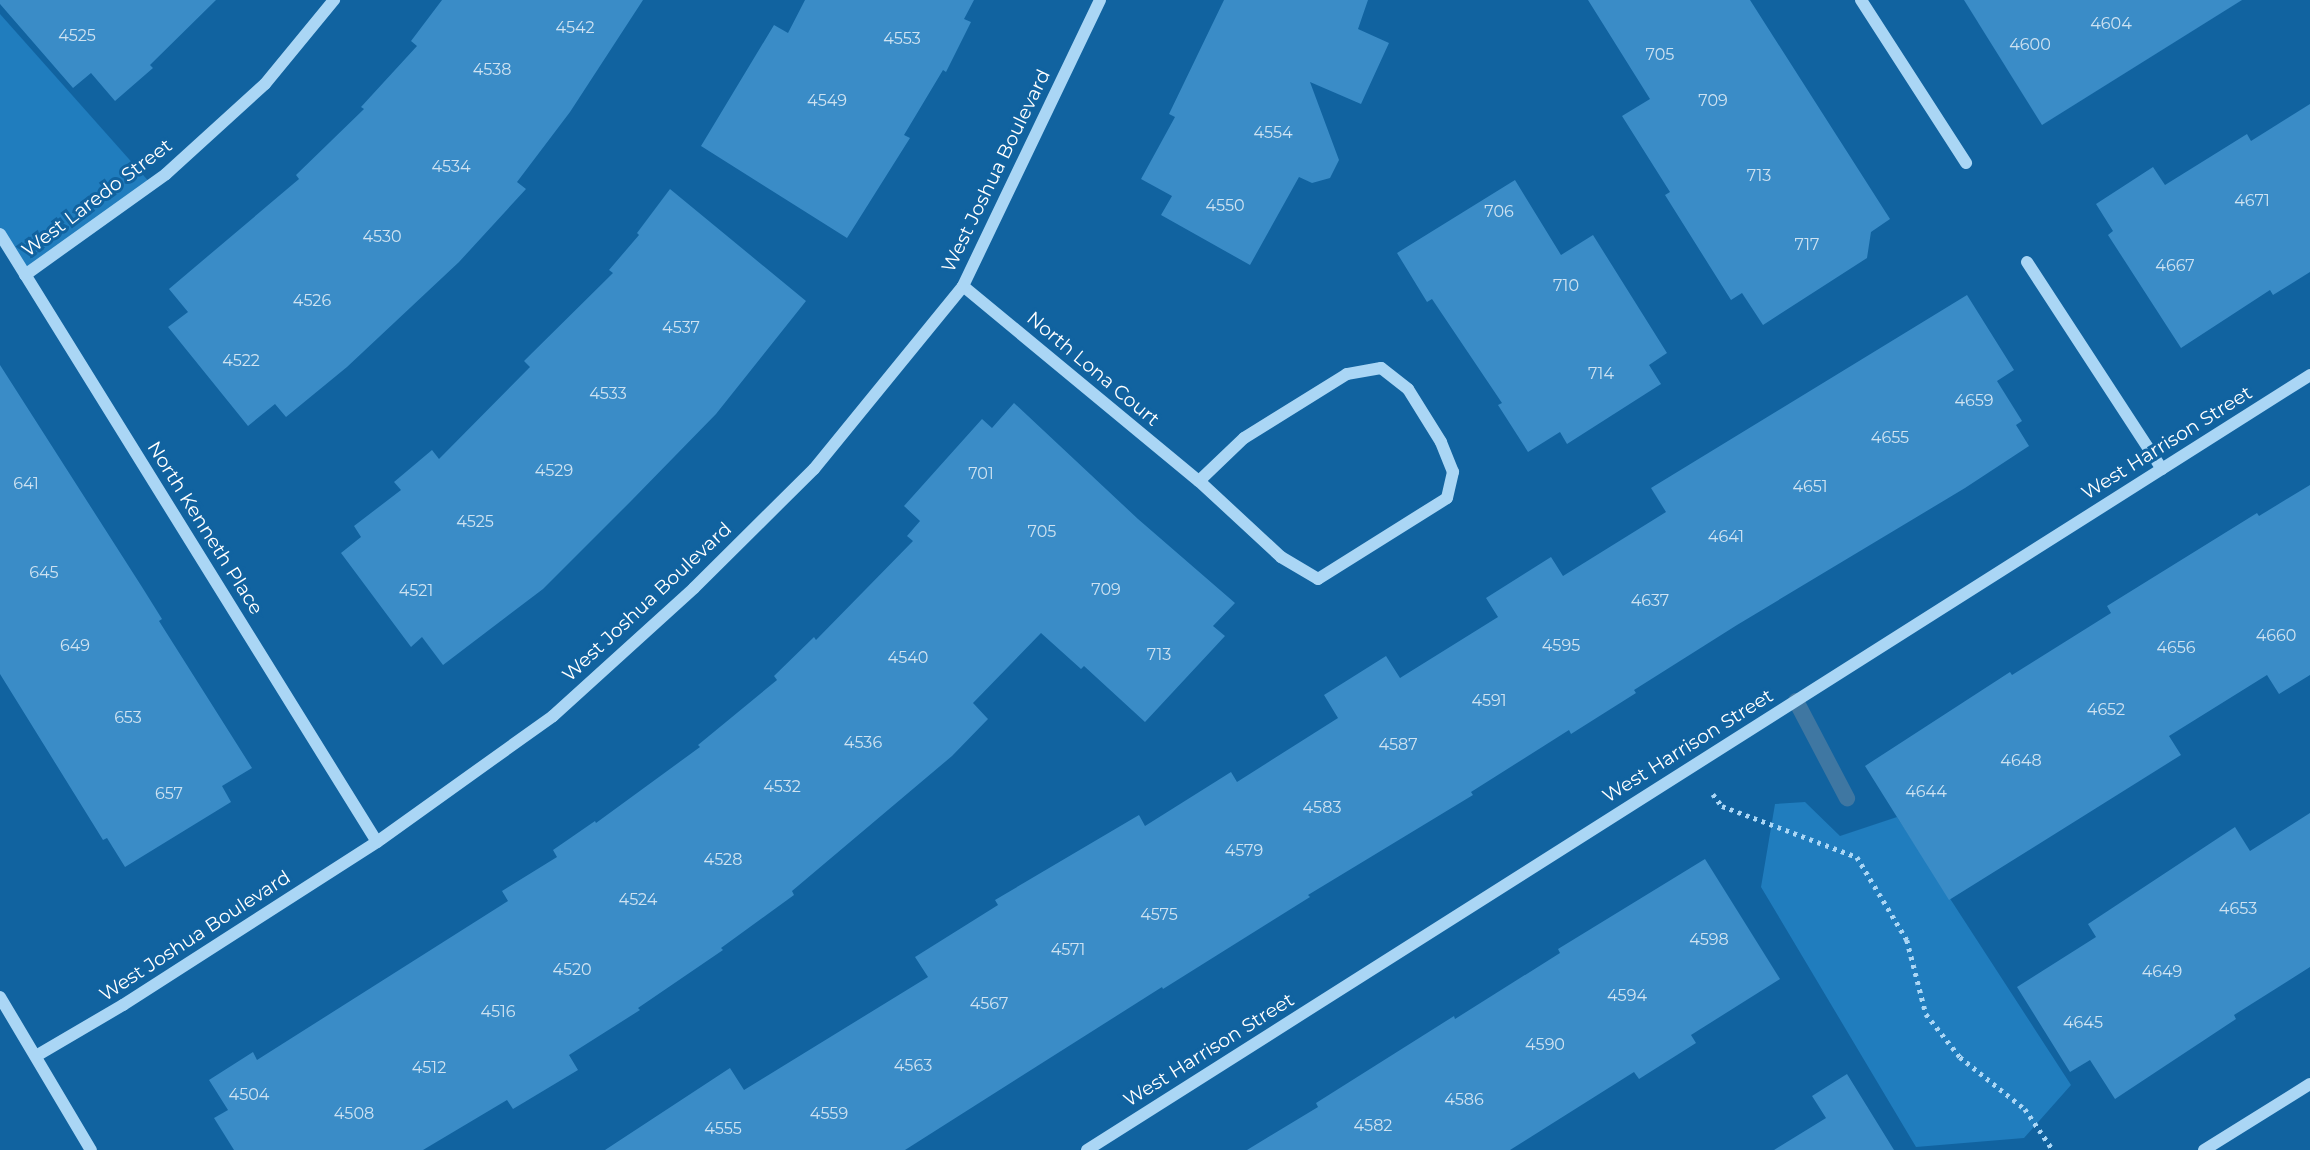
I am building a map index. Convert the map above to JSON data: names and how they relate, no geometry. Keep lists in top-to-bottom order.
{
  "streets": {
    "street": [
      "West Joshua Boulevard",
      "West Laredo Street",
      "North Lona Court",
      "West Harrison Street",
      "North Kenneth Place"
    ]
  },
  "crossings": [
    ["West Joshua Boulevard", "North Lona Court"],
    ["West Joshua Boulevard", "North Kenneth Place"],
    ["West Laredo Street", "North Kenneth Place"]
  ],
  "house_numbers": [
    "4604",
    "4542",
    "4525",
    "4553",
    "4600",
    "705",
    "4538",
    "4549",
    "709",
    "4554",
    "4534",
    "713",
    "4671",
    "4550",
    "706",
    "4530",
    "717",
    "4667",
    "710",
    "4526",
    "4537",
    "4522",
    "714",
    "4533",
    "4659",
    "4655",
    "4529",
    "701",
    "641",
    "4651",
    "4525",
    "705",
    "4641",
    "645",
    "709",
    "4521",
    "4637",
    "4660",
    "649",
    "4595",
    "4656",
    "713",
    "4540",
    "4591",
    "4652",
    "653",
    "4536",
    "4587",
    "4648",
    "4532",
    "4644",
    "657",
    "4583",
    "4579",
    "4528",
    "4524",
    "4653",
    "4575",
    "4598",
    "4571",
    "4520",
    "4649",
    "4594",
    "4567",
    "4516",
    "4645",
    "4590",
    "4563",
    "4512",
    "4504",
    "4586",
    "4508",
    "4559",
    "4582",
    "4555"
  ]
}
